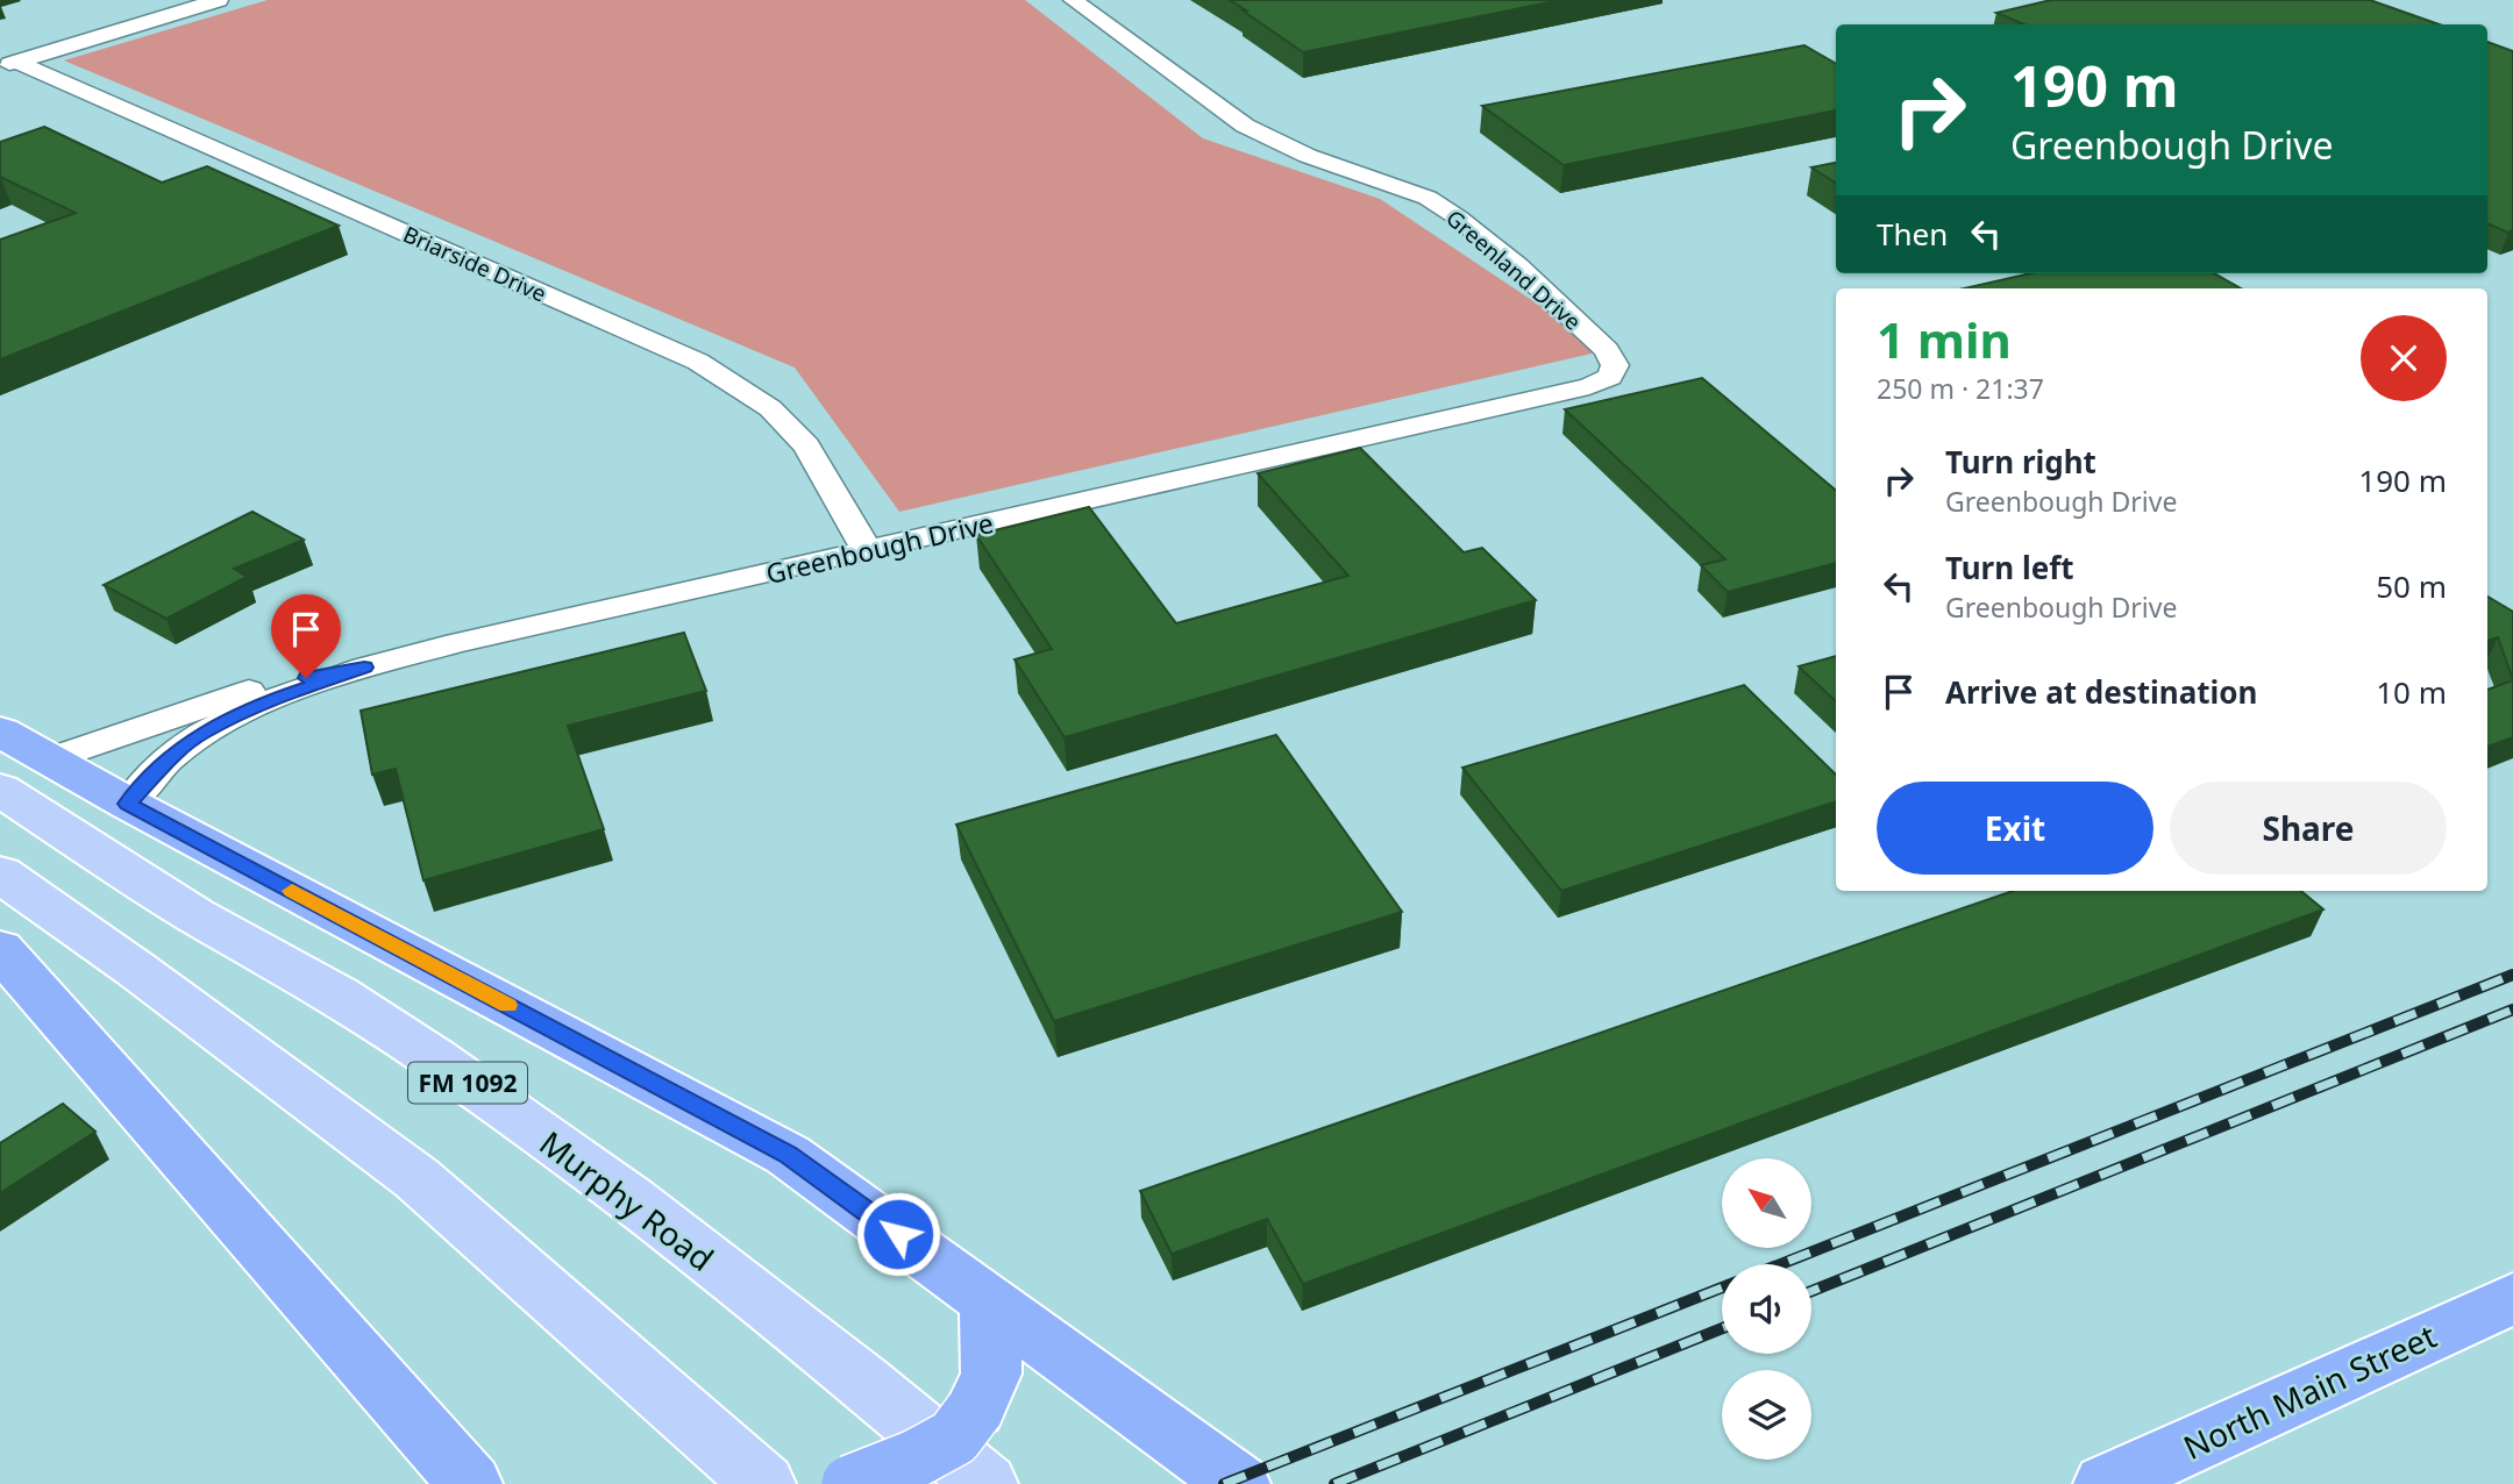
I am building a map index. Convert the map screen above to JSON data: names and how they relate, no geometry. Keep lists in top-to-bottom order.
{
  "streets": {
    "highway": ["North Main Street"],
    "main road": ["FM 1092", "Murphy Road"],
    "street": ["Briarside Drive", "Greenland Drive", "Greenbough Drive"]
  },
  "crossings": [
    ["Briarside Drive", "Greenbough Drive"],
    ["Greenland Drive", "Greenbough Drive"]
  ],
  "north": "top left",
  "page": {
    "turn": ["190 m", "Greenbough Drive"],
    "then": "Then",
    "heading": ["1 min", "250 m · 21:37"],
    "list": [
      {
        "name": "Turn right",
        "note": "Greenbough Drive",
        "value": "190 m"
      },
      {
        "name": "Turn left",
        "note": "Greenbough Drive",
        "value": "50 m"
      },
      {
        "name": "Arrive at destination",
        "value": "10 m"
      }
    ],
    "buttons": ["Exit", "Share"]
  }
}
